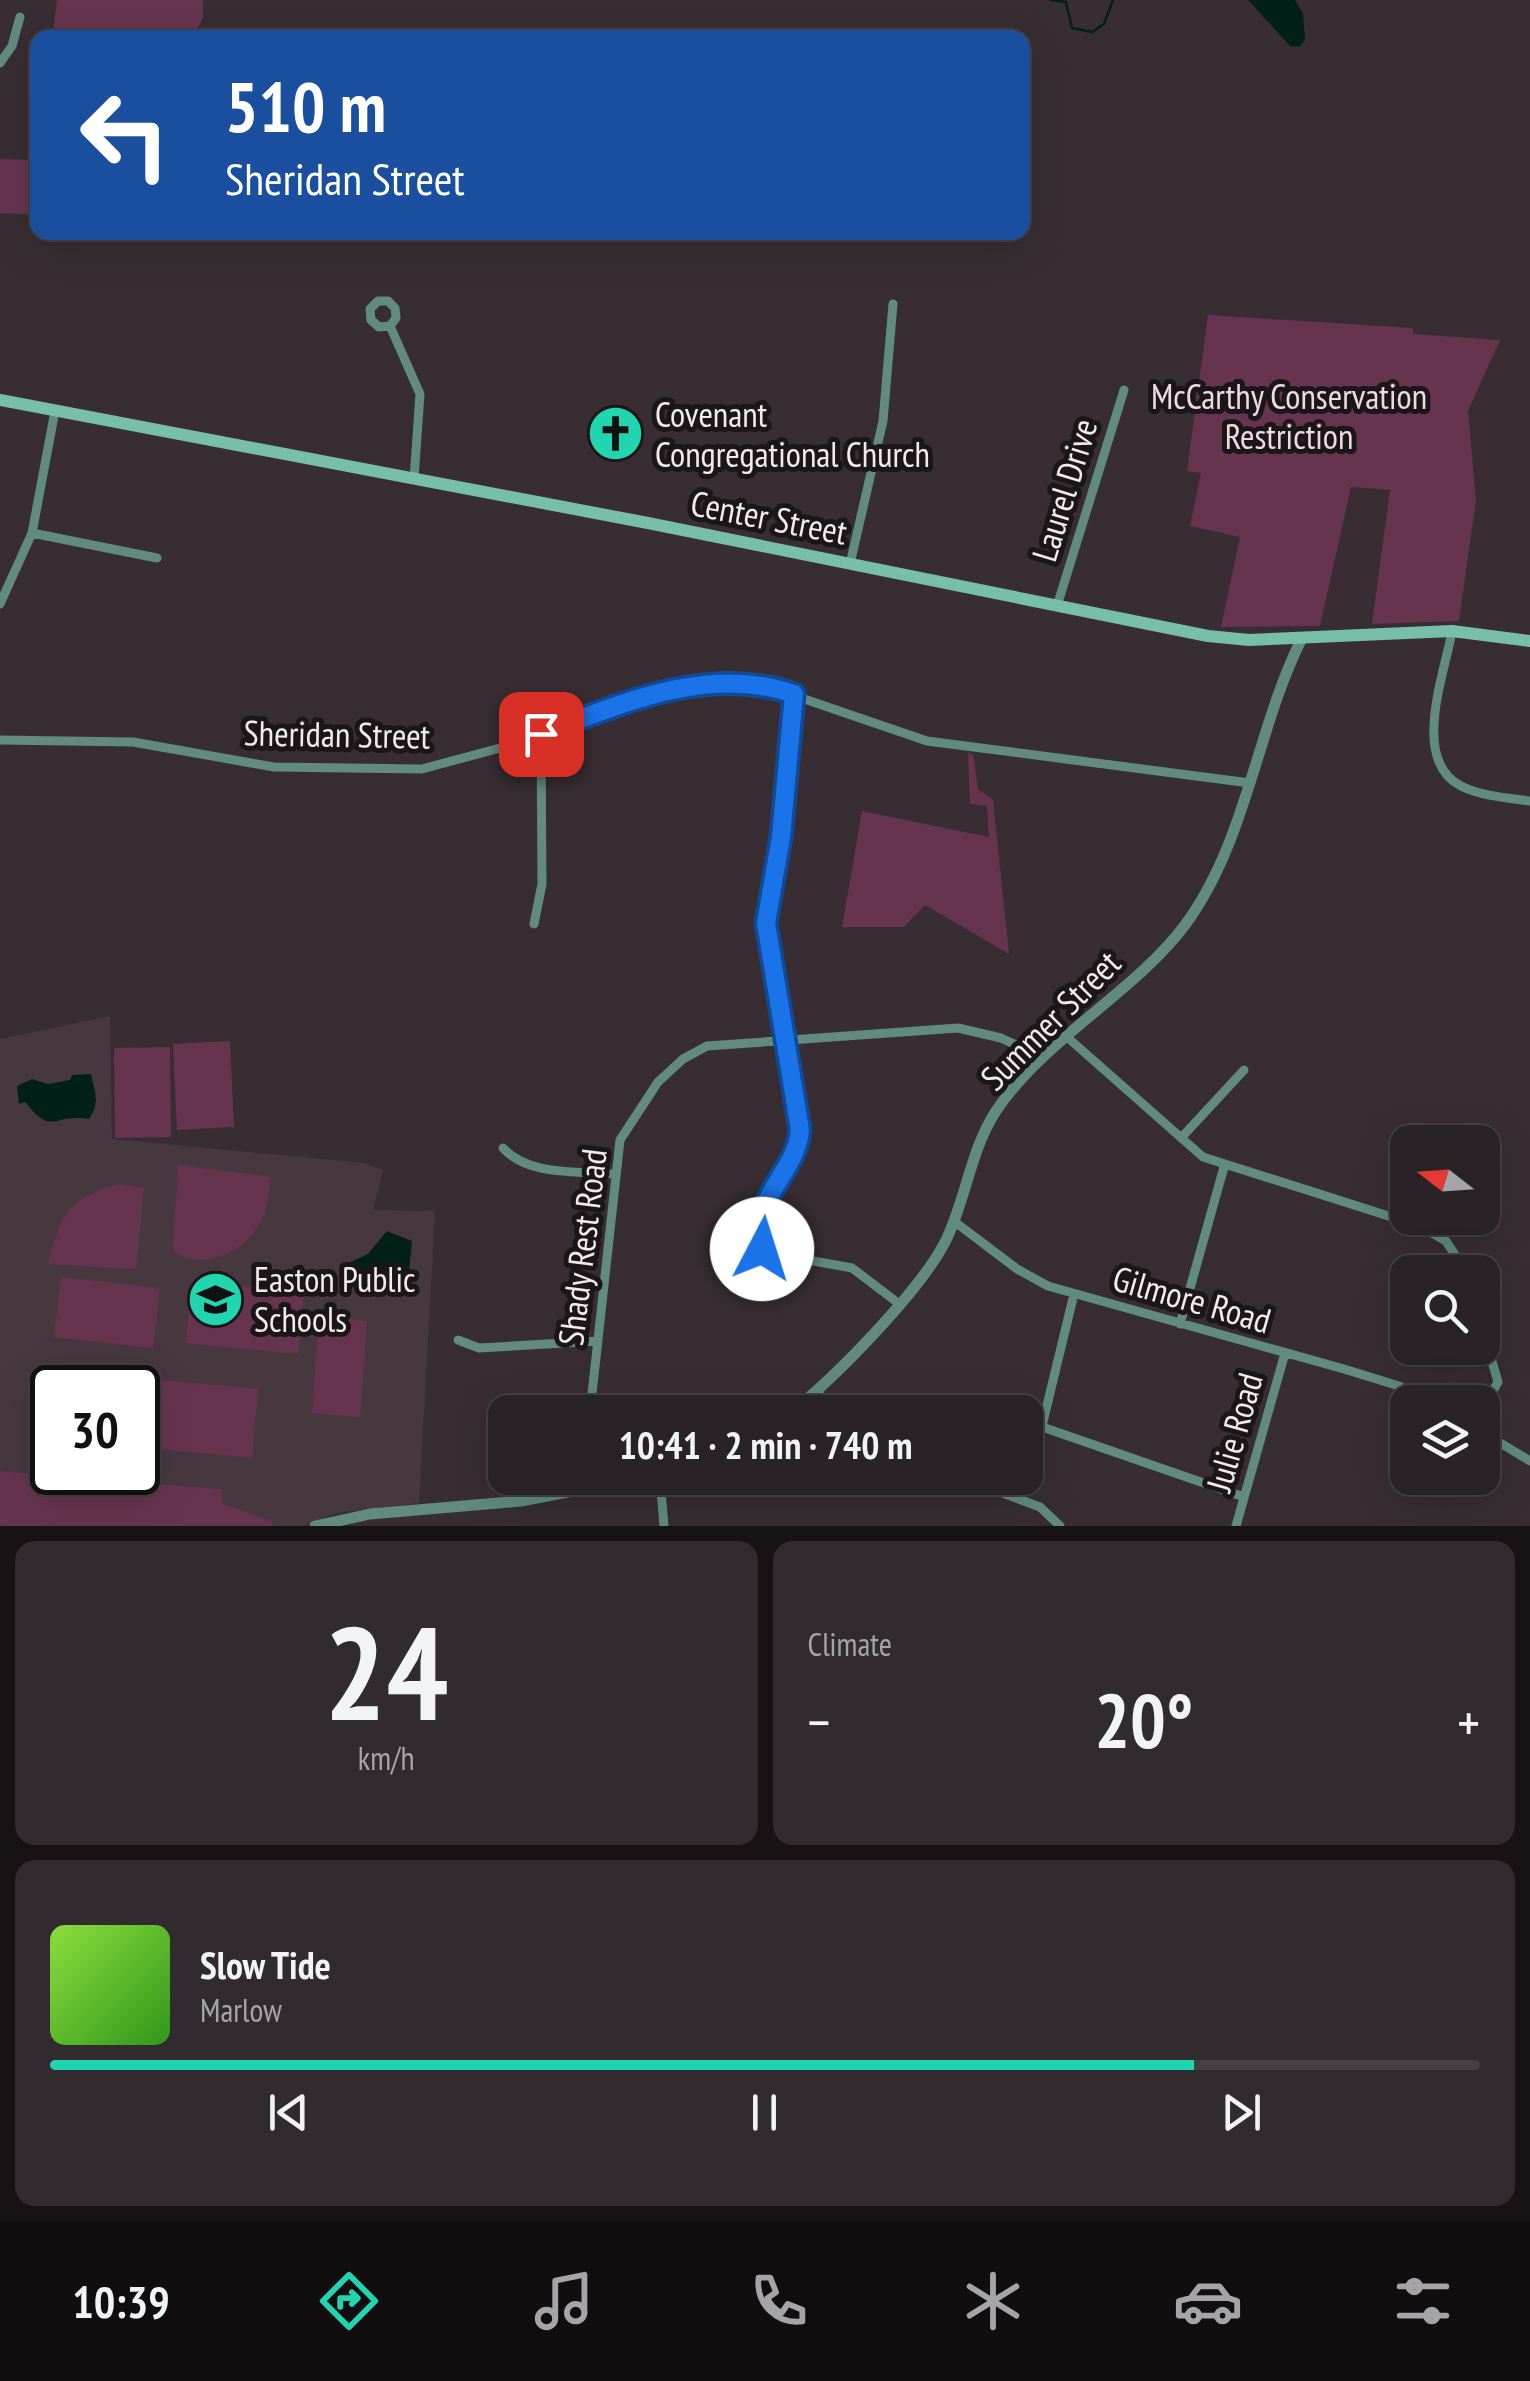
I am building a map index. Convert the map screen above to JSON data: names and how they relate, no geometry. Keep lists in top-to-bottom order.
{
  "streets": {
    "main road": ["Center Street"],
    "street": [
      "Laurel Drive",
      "Sheridan Street",
      "Summer Street",
      "Shady Rest Road",
      "Gilmore Road",
      "Julie Road"
    ]
  },
  "crossings": [
    ["Laurel Drive", "Center Street"],
    ["Center Street", "Summer Street"],
    ["Sheridan Street", "Summer Street"],
    ["Summer Street", "Shady Rest Road"],
    ["Summer Street", "Gilmore Road"],
    ["Gilmore Road", "Julie Road"]
  ],
  "parks": ["McCarthy Conservation Restriction"],
  "places": {
    "church": ["Covenant Congregational Church"],
    "school or university": ["Easton Public Schools"]
  },
  "north": "left",
  "page": {
    "turn": ["510 m", "Sheridan Street"],
    "limit": "30",
    "trip": "10:41 · 2 min · 740 m",
    "tile": [
      ["24", "km/h"],
      "Climate"
    ],
    "heat": ["−", "20°", "+"],
    "song": ["Slow Tide", "Marlow"],
    "tabs": "10:39"
  }
}
